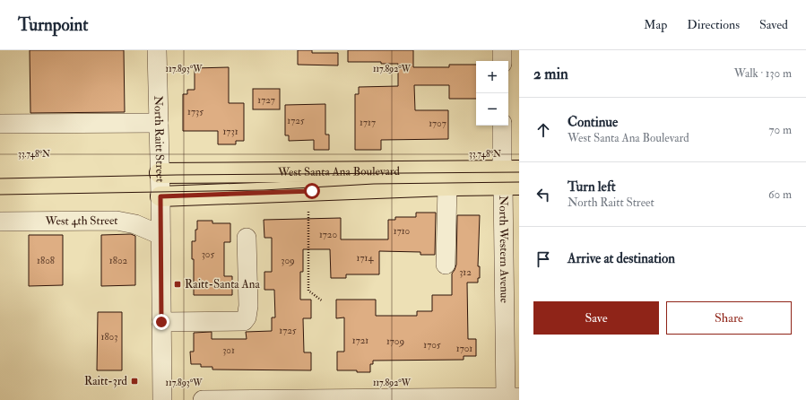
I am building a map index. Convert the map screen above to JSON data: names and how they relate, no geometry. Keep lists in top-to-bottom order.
{
  "streets": {
    "main road": ["West Santa Ana Boulevard"],
    "street": ["North Raitt Street", "West 4th Street", "North Western Avenue"]
  },
  "crossings": [
    ["North Raitt Street", "West Santa Ana Boulevard"],
    ["North Raitt Street", "West 4th Street"],
    ["West Santa Ana Boulevard", "North Western Avenue"]
  ],
  "places": {
    "transit": ["Raitt-Santa Ana", "Raitt-3rd"]
  },
  "house_numbers": [
    "1727",
    "1735",
    "1725",
    "1717",
    "1707",
    "1731",
    "1710",
    "1720",
    "305",
    "1714",
    "1808",
    "1802",
    "309",
    "312",
    "1725",
    "1803",
    "1721",
    "1709",
    "1705",
    "1701",
    "301"
  ],
  "page": {
    "header": "Turnpoint",
    "nav": ["Map", "Directions", "Saved"],
    "heading": ["2 min", "Walk · 130 m"],
    "map_buttons": ["+", "−"],
    "list": [
      ["Continue", "West Santa Ana Boulevard", "70 m"],
      ["Turn left", "North Raitt Street", "60 m"],
      "Arrive at destination"
    ],
    "buttons": ["Save", "Share"]
  },
  "coordinates": ["117.893°W", "117.892°W", "33.748°N"]
}
